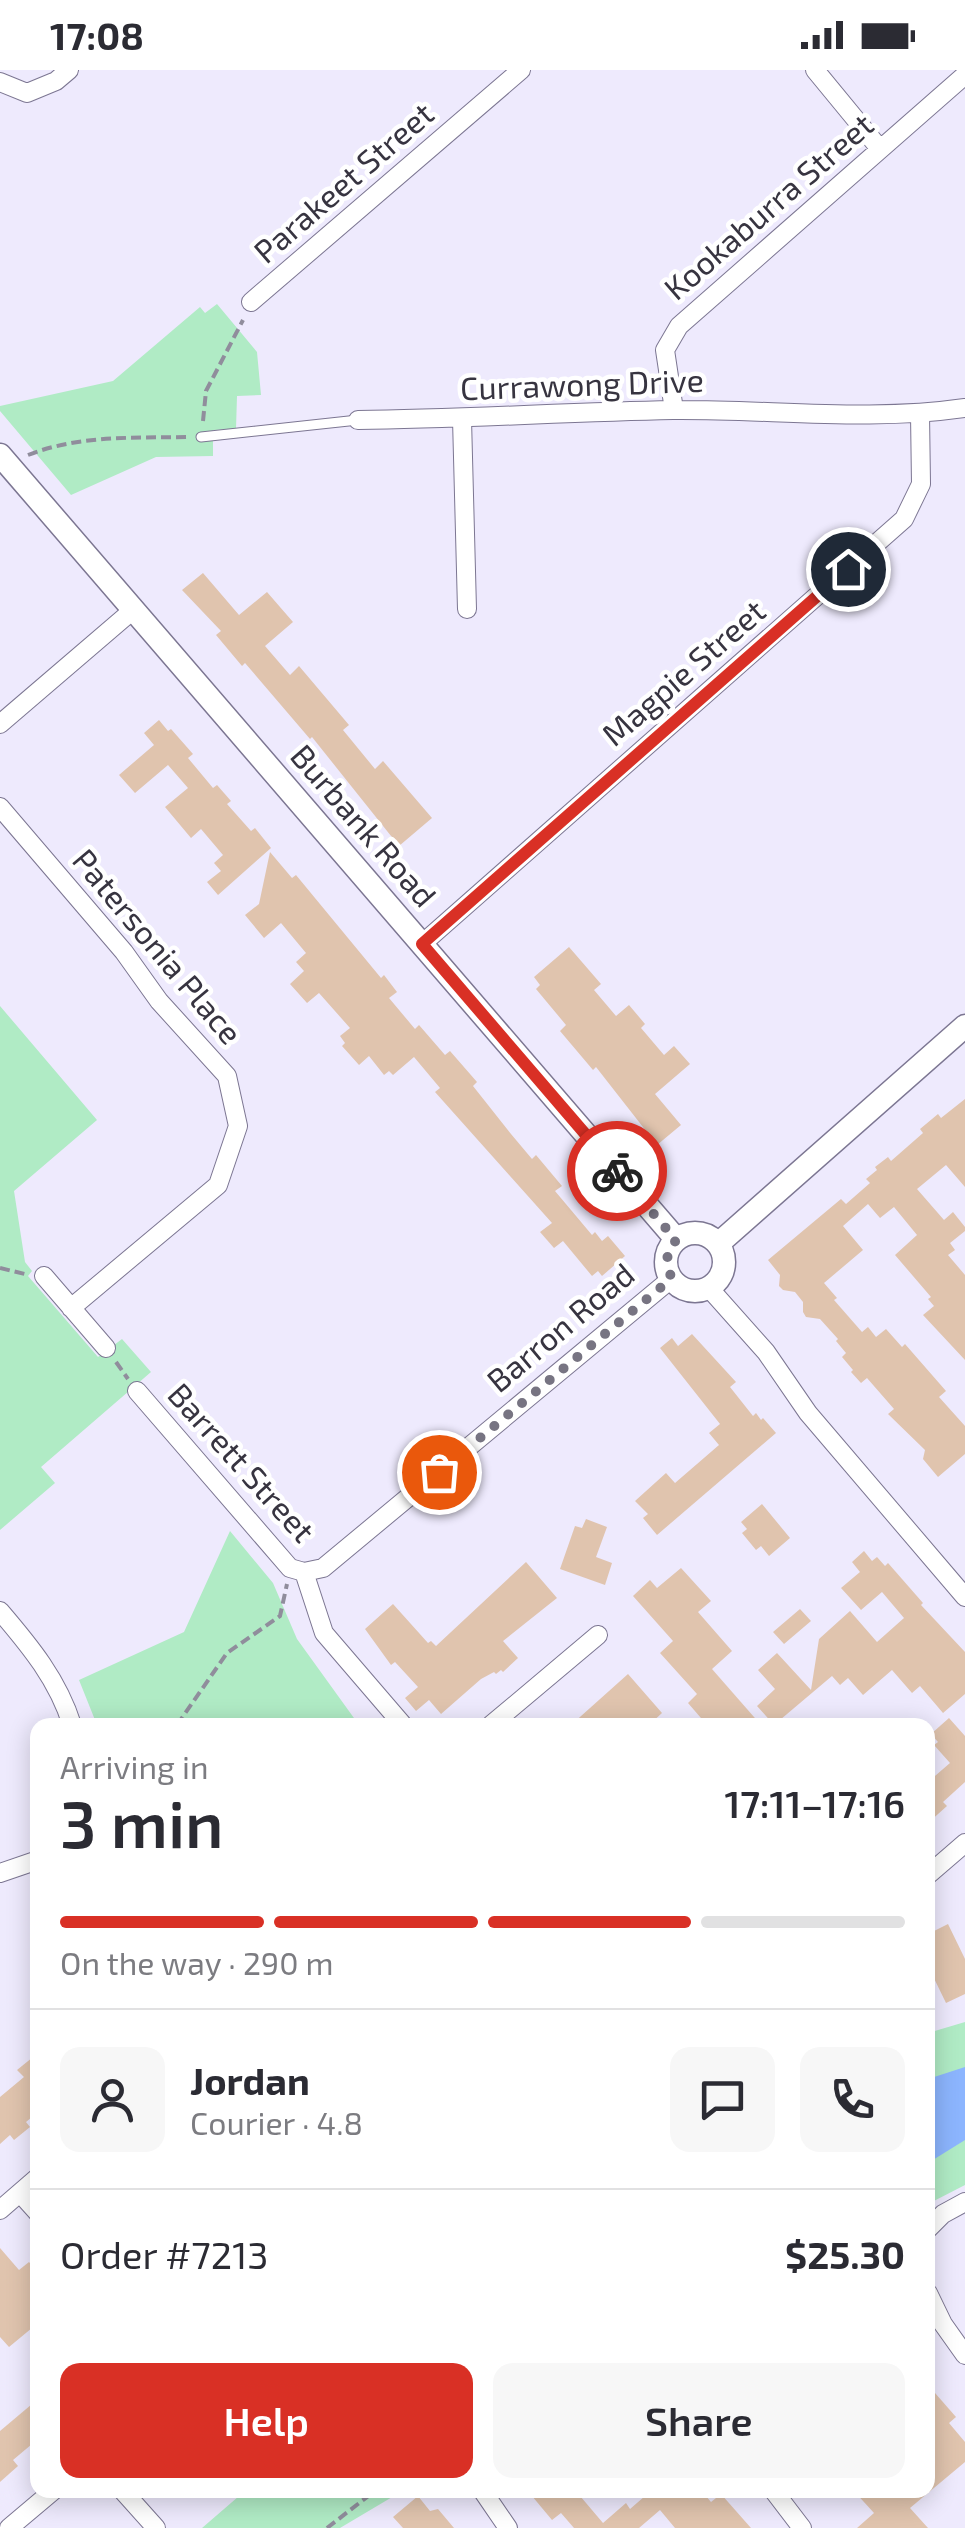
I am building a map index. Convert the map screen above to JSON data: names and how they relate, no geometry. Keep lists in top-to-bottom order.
{
  "streets": {
    "street": [
      "Parakeet Street",
      "Kookaburra Street",
      "Currawong Drive",
      "Magpie Street",
      "Burbank Road",
      "Patersonia Place",
      "Barron Road",
      "Barrett Street"
    ]
  },
  "crossings": [
    ["Kookaburra Street", "Currawong Drive"],
    ["Currawong Drive", "Magpie Street"],
    ["Magpie Street", "Burbank Road"],
    ["Burbank Road", "Barron Road"],
    ["Barron Road", "Barrett Street"]
  ],
  "page": {
    "status": "17:08",
    "heading": ["3 min", "Arriving in", "17:11–17:16"],
    "panel": [
      "Jordan",
      "Courier · 4.8",
      "Order #7213",
      "$25.30"
    ],
    "bar": "On the way · 290 m",
    "buttons": ["Help", "Share"]
  }
}
